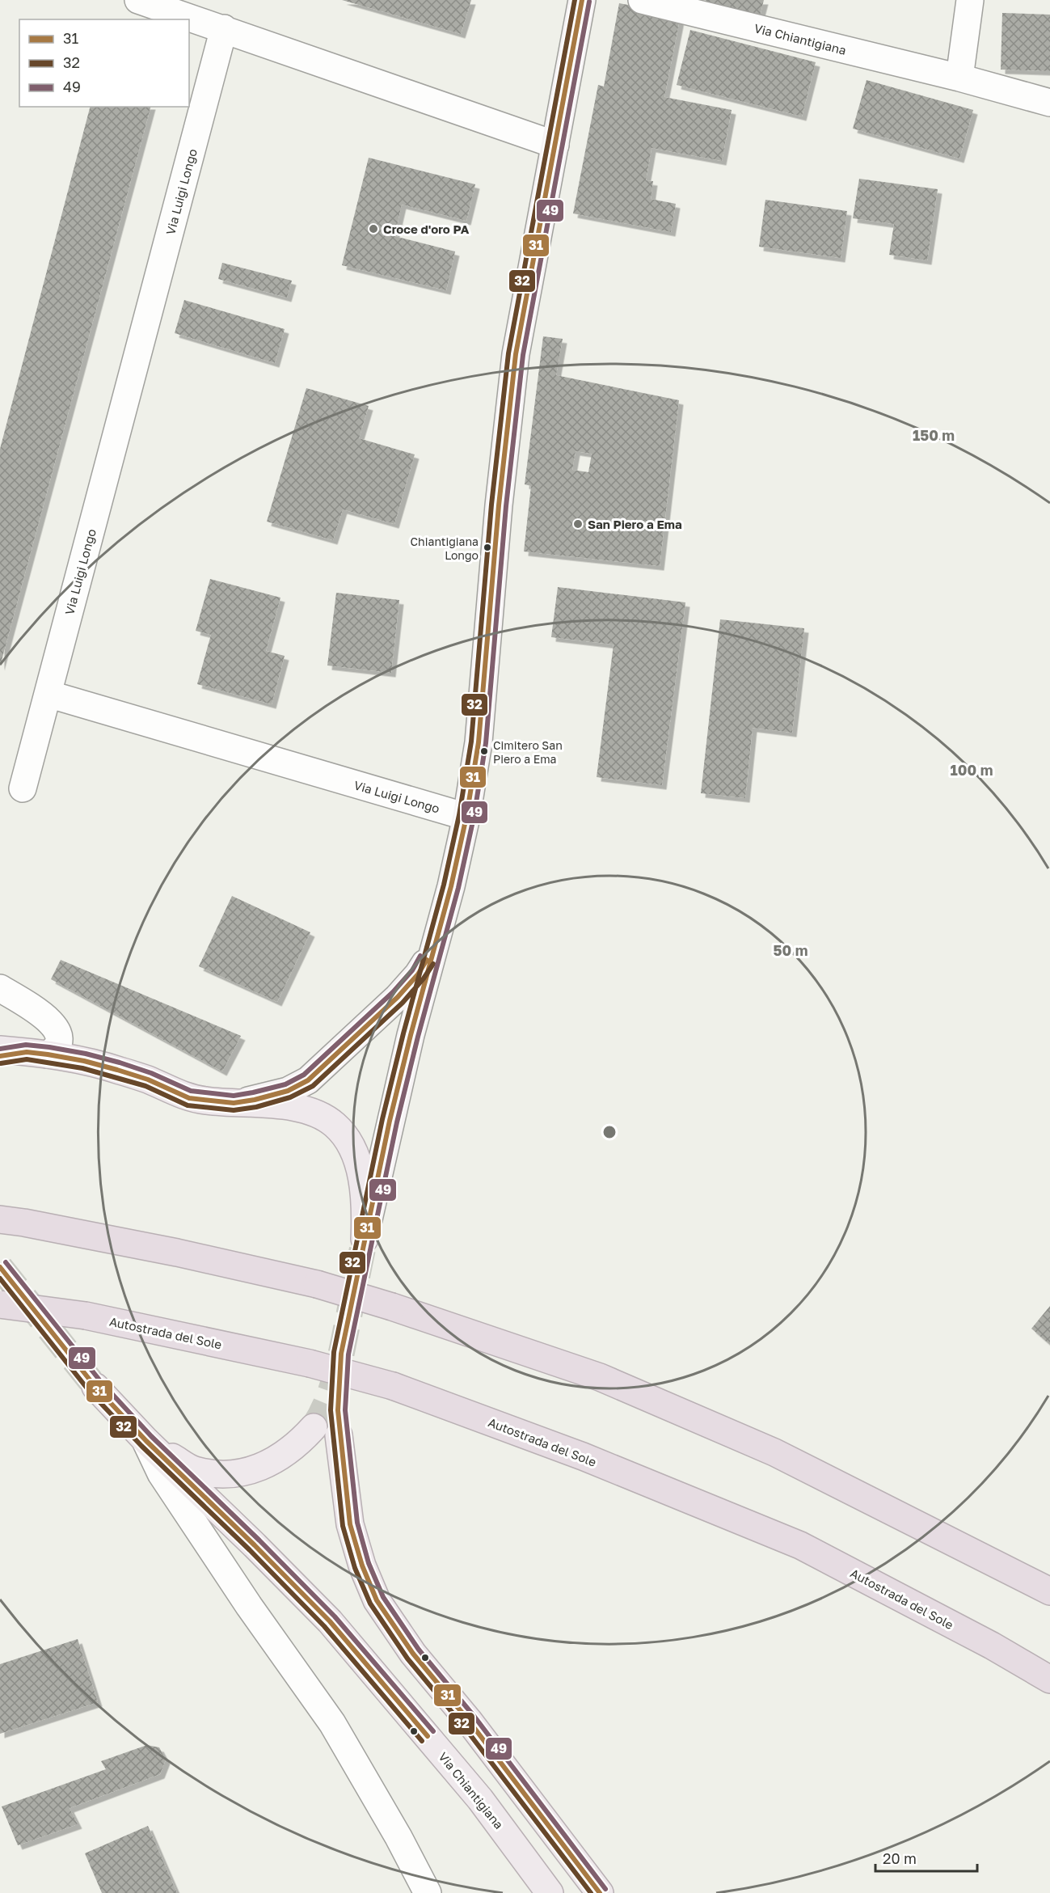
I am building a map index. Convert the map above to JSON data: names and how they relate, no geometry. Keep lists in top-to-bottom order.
{
  "streets": {
    "highway": ["Autostrada del Sole"],
    "main road": ["Via Chiantigiana"],
    "street": ["Via Luigi Longo"]
  },
  "places": [
    "Croce d'oro PA",
    "San Piero a Ema",
    "Chiantigiana Longo",
    "Cimitero San Piero a Ema"
  ],
  "lines": ["transit line 31", "transit line 32", "transit line 49"],
  "legend": ["31", "32", "49"],
  "scale_bar": "20 m",
  "rings": ["150 m", "100 m", "50 m"]
}
